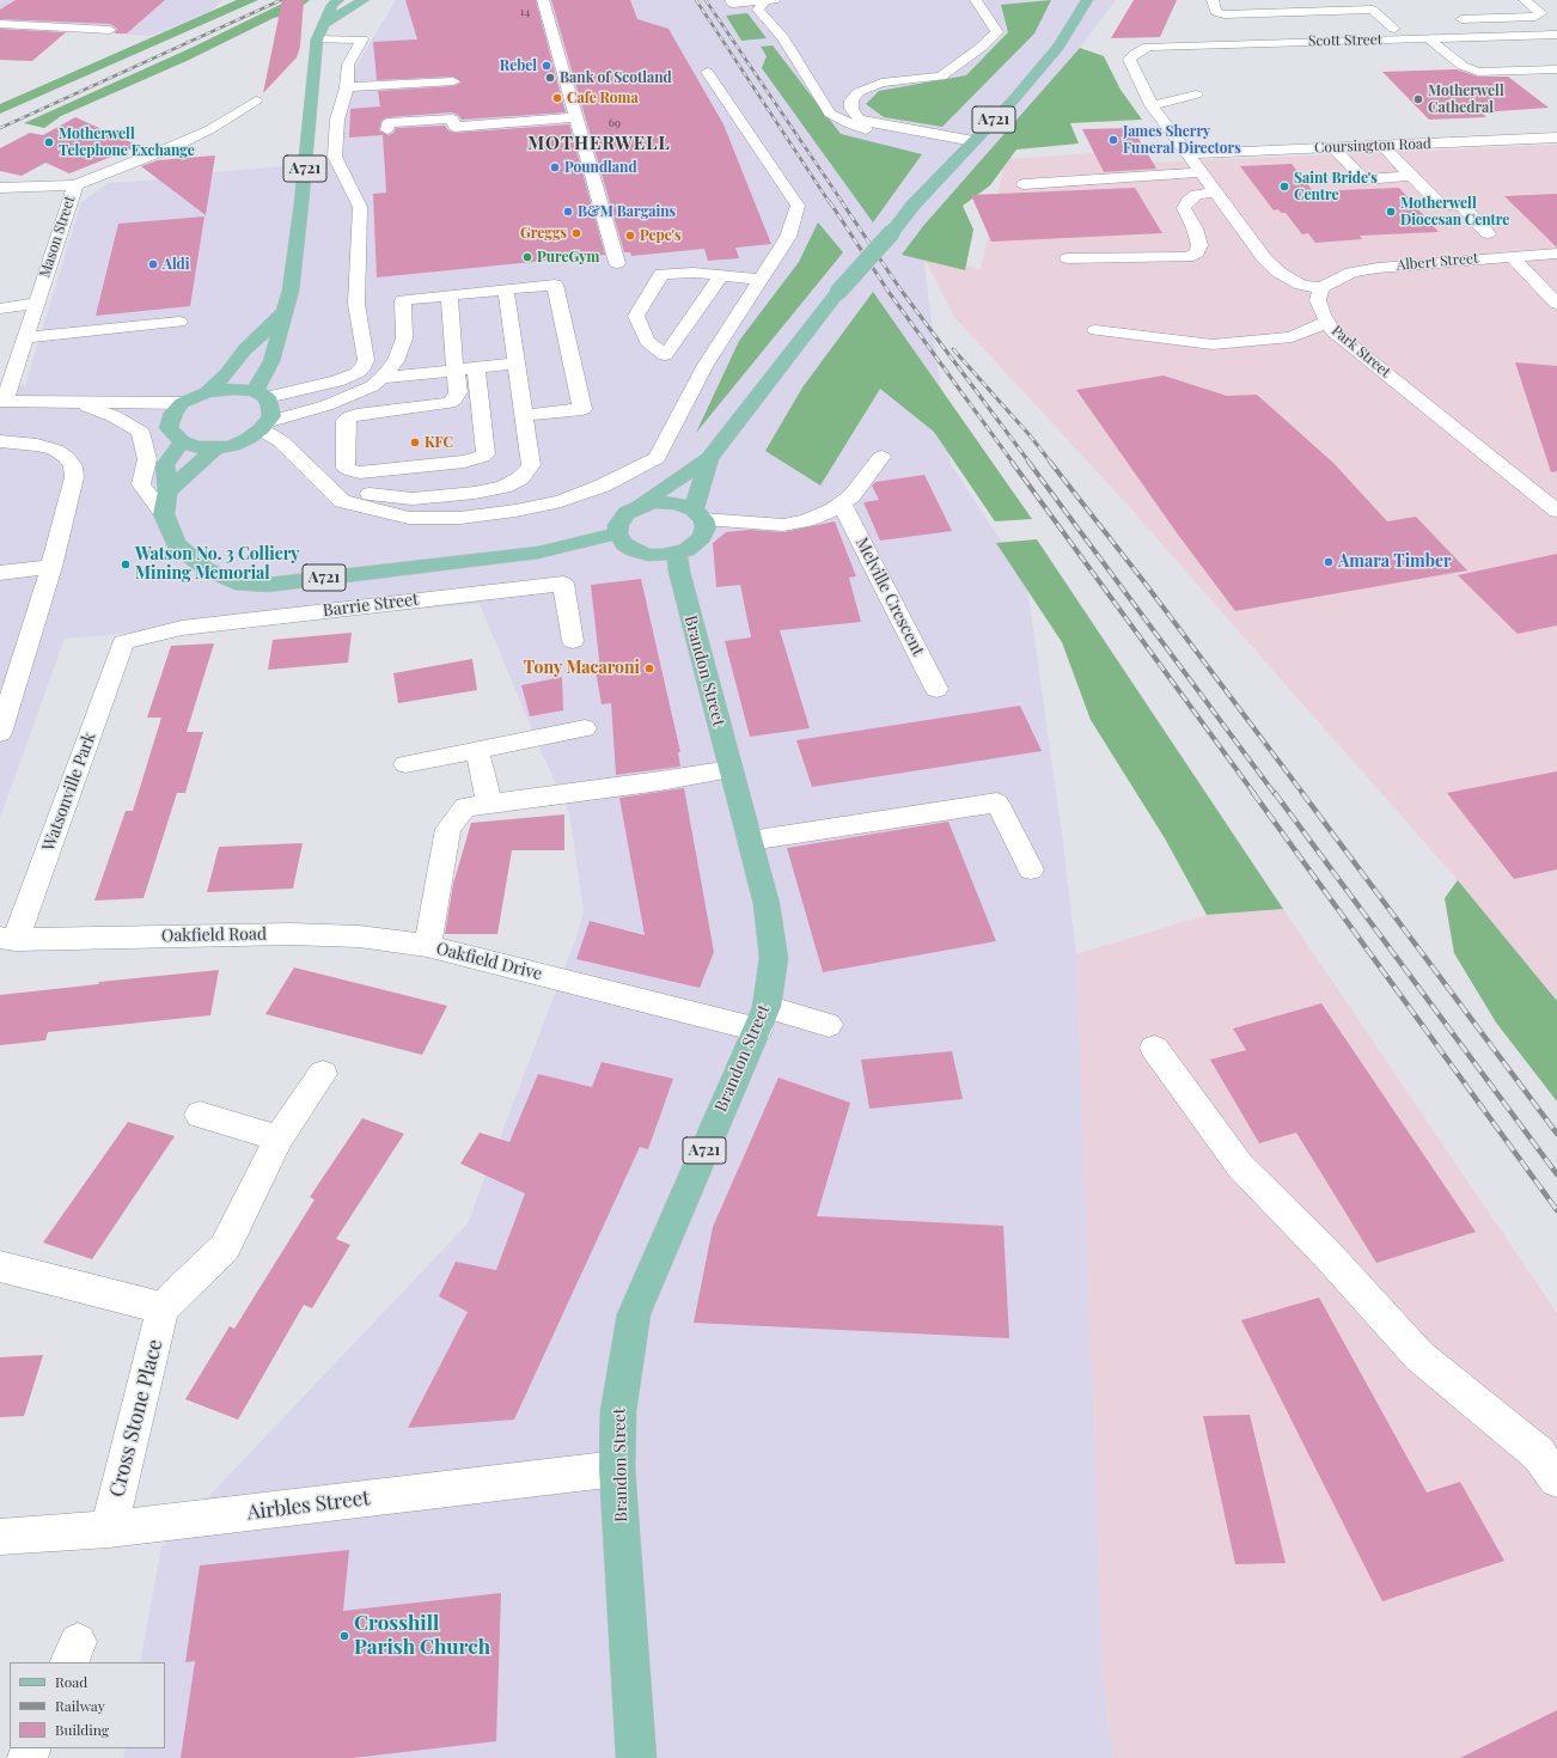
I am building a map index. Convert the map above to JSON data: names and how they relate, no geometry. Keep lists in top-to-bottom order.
{
  "streets": {
    "main road": ["A721", "Brandon Street"],
    "street": [
      "Scott Street",
      "Coursington Road",
      "Mason Street",
      "Albert Street",
      "Park Street",
      "Melville Crescent",
      "Barrie Street",
      "Watsonville Park",
      "Oakfield Road",
      "Oakfield Drive",
      "Cross Stone Place",
      "Airbles Street"
    ]
  },
  "crossings": [
    ["A721", "Brandon Street"],
    ["Albert Street", "Park Street"],
    ["Barrie Street", "Watsonville Park"],
    ["Brandon Street", "Oakfield Drive"],
    ["Brandon Street", "Airbles Street"],
    ["Watsonville Park", "Oakfield Road"],
    ["Oakfield Road", "Oakfield Drive"],
    ["Cross Stone Place", "Airbles Street"]
  ],
  "districts": ["MOTHERWELL"],
  "places": [
    "Rebel",
    "Bank of Scotland",
    "Cafe Roma",
    "Motherwell Cathedral",
    "James Sherry Funeral Directors",
    "Motherwell Telephone Exchange",
    "Poundland",
    "Saint Bride's Centre",
    "B&M Bargains",
    "Motherwell Diocesan Centre",
    "Greggs",
    "Pepe's",
    "PureGym",
    "Aldi",
    "KFC",
    "Amara Timber",
    "Watson No. 3 Colliery Mining Memorial",
    "Tony Macaroni",
    "Crosshill Parish Church"
  ],
  "house_numbers": ["14", "69"],
  "legend": ["Road", "Railway", "Building"]
}
